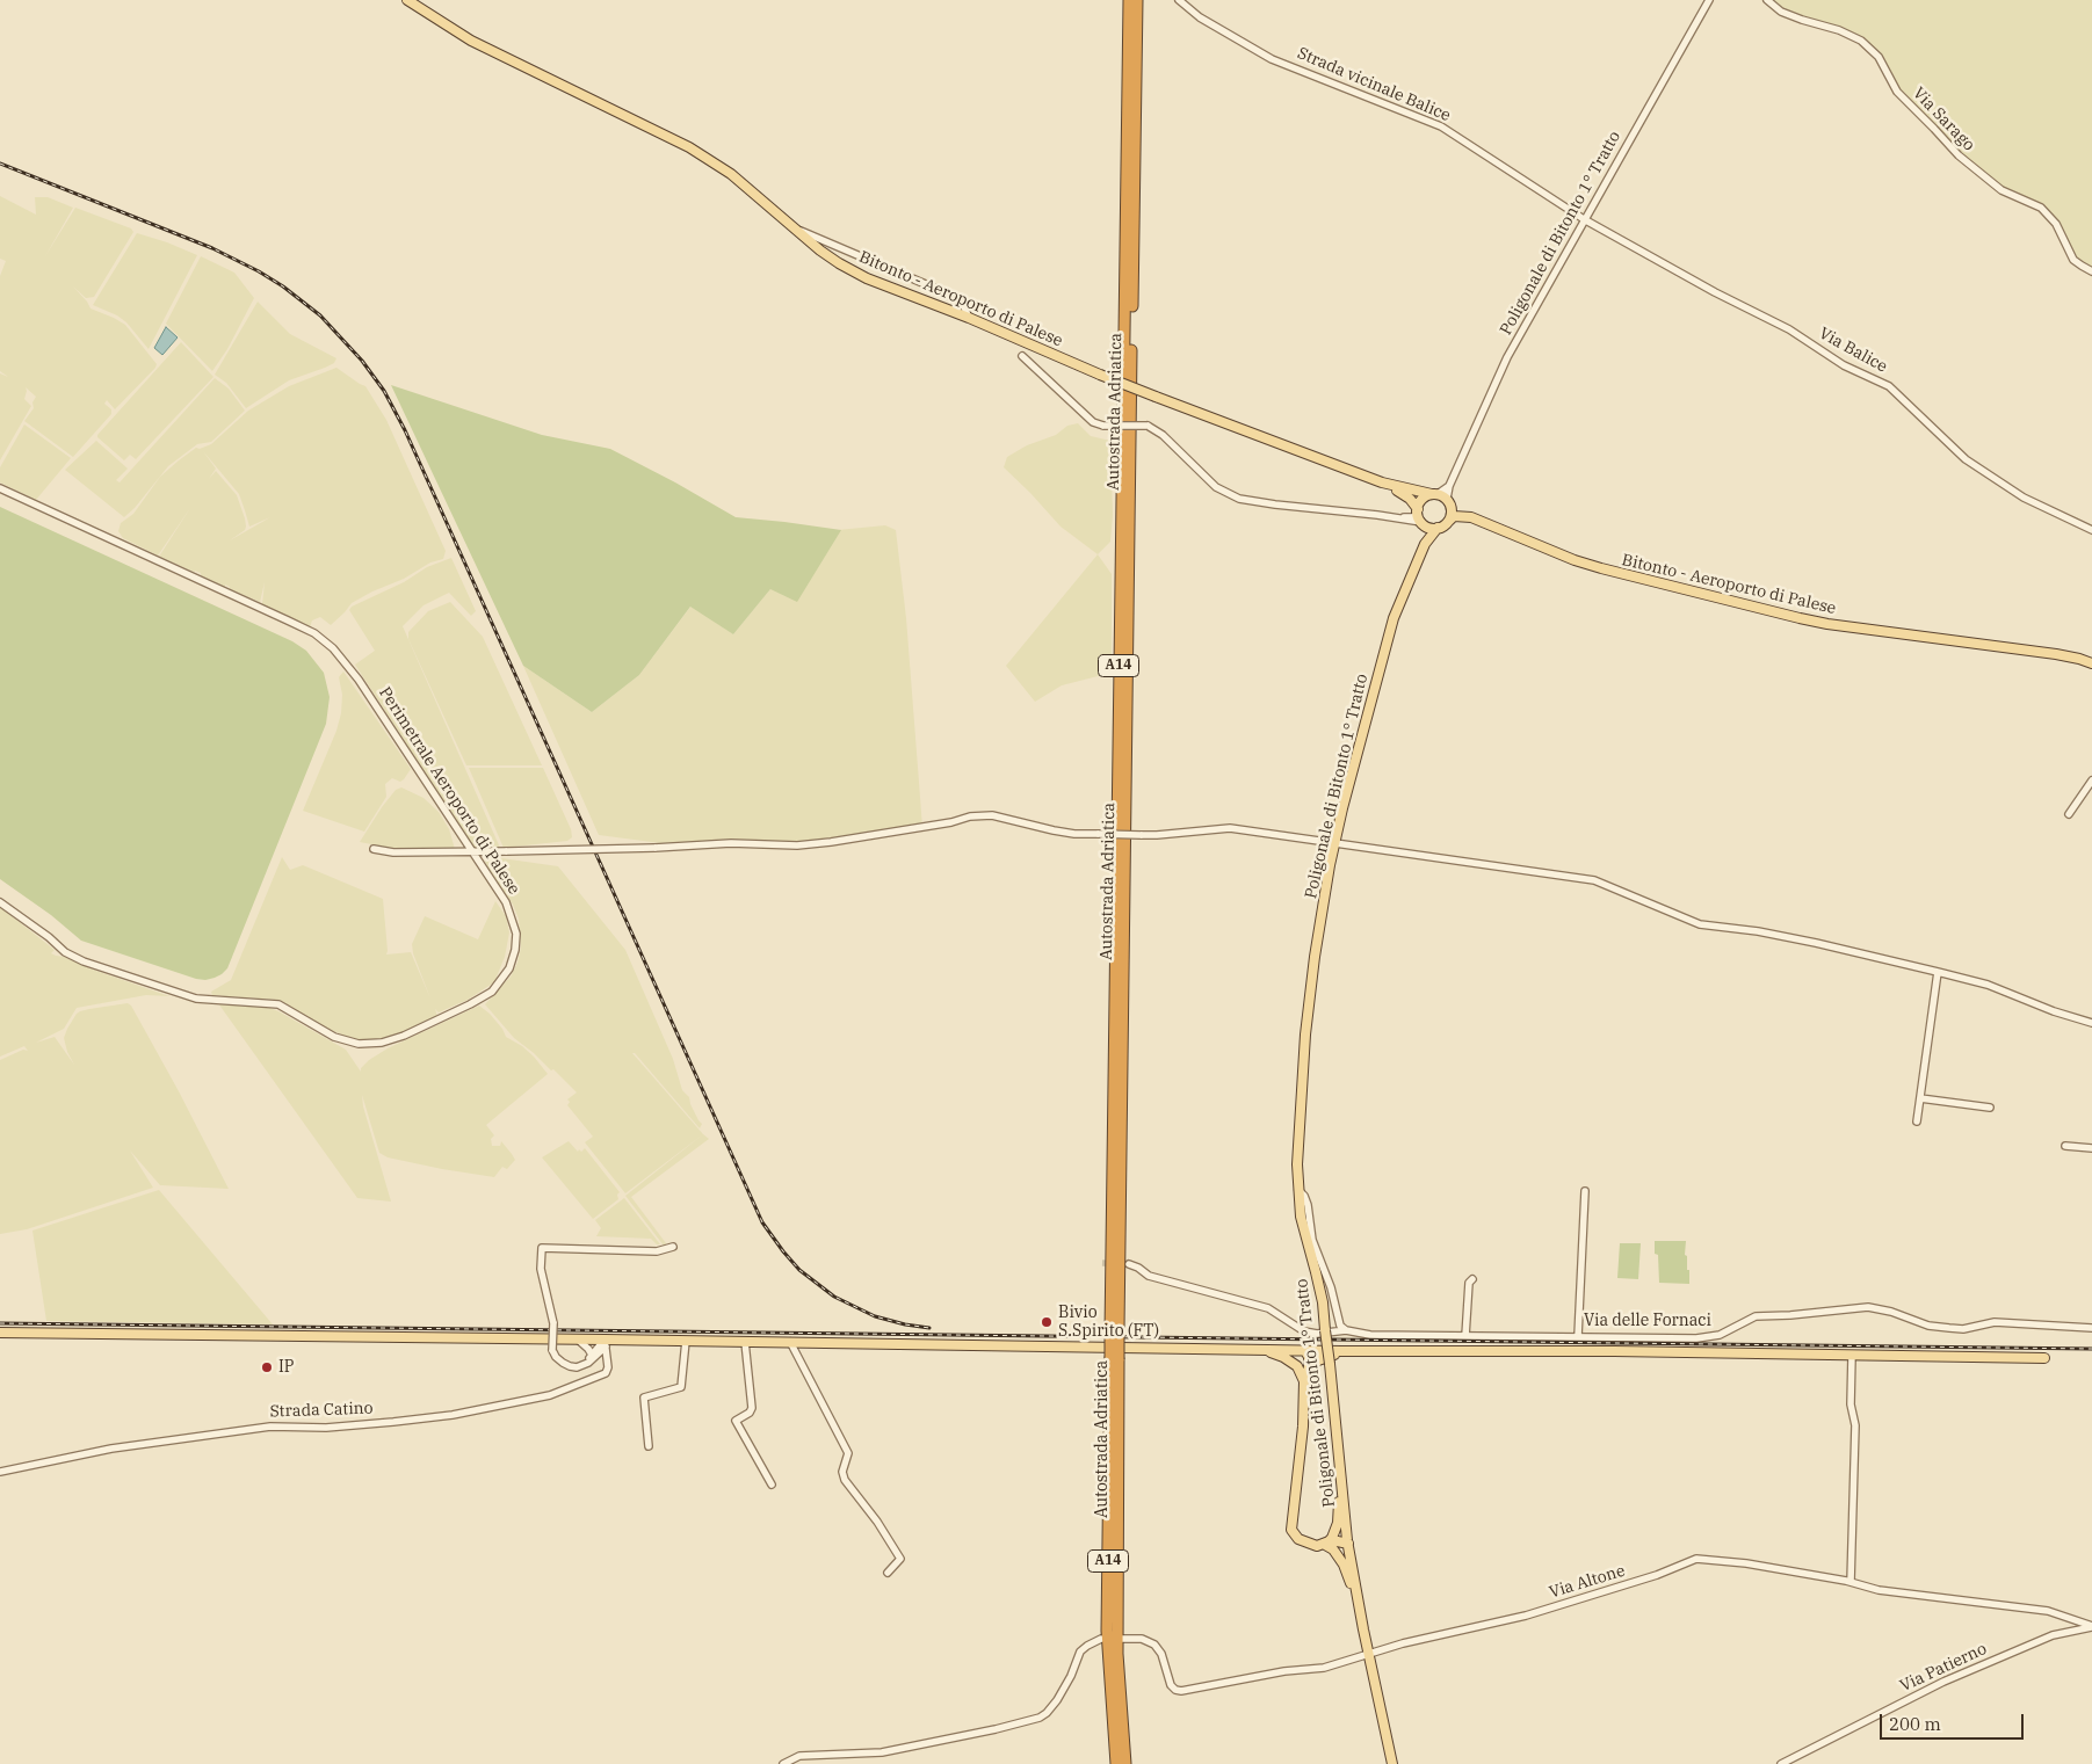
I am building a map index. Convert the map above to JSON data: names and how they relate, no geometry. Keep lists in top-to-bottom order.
{
  "streets": {
    "highway": ["Autostrada Adriatica", "A14"],
    "main road": ["Poligonale di Bitonto 1° Tratto", "Bitonto - Aeroporto di Palese"],
    "street": [
      "Strada vicinale Balice",
      "Via Sarago",
      "Via Balice",
      "Perimetrale Aeroporto di Palese",
      "Via delle Fornaci",
      "Strada Catino",
      "Via Altone",
      "Via Patierno"
    ]
  },
  "crossings": [
    ["Strada vicinale Balice", "Poligonale di Bitonto 1° Tratto"],
    ["Strada vicinale Balice", "Via Balice"],
    ["Poligonale di Bitonto 1° Tratto", "Bitonto - Aeroporto di Palese"],
    ["Poligonale di Bitonto 1° Tratto", "Via Balice"],
    ["Poligonale di Bitonto 1° Tratto", "Via Altone"],
    ["Via Altone", "Via Patierno"]
  ],
  "places": ["Bivio S.Spirito (FT)", "IP"],
  "scale_bar": "200 m"
}
